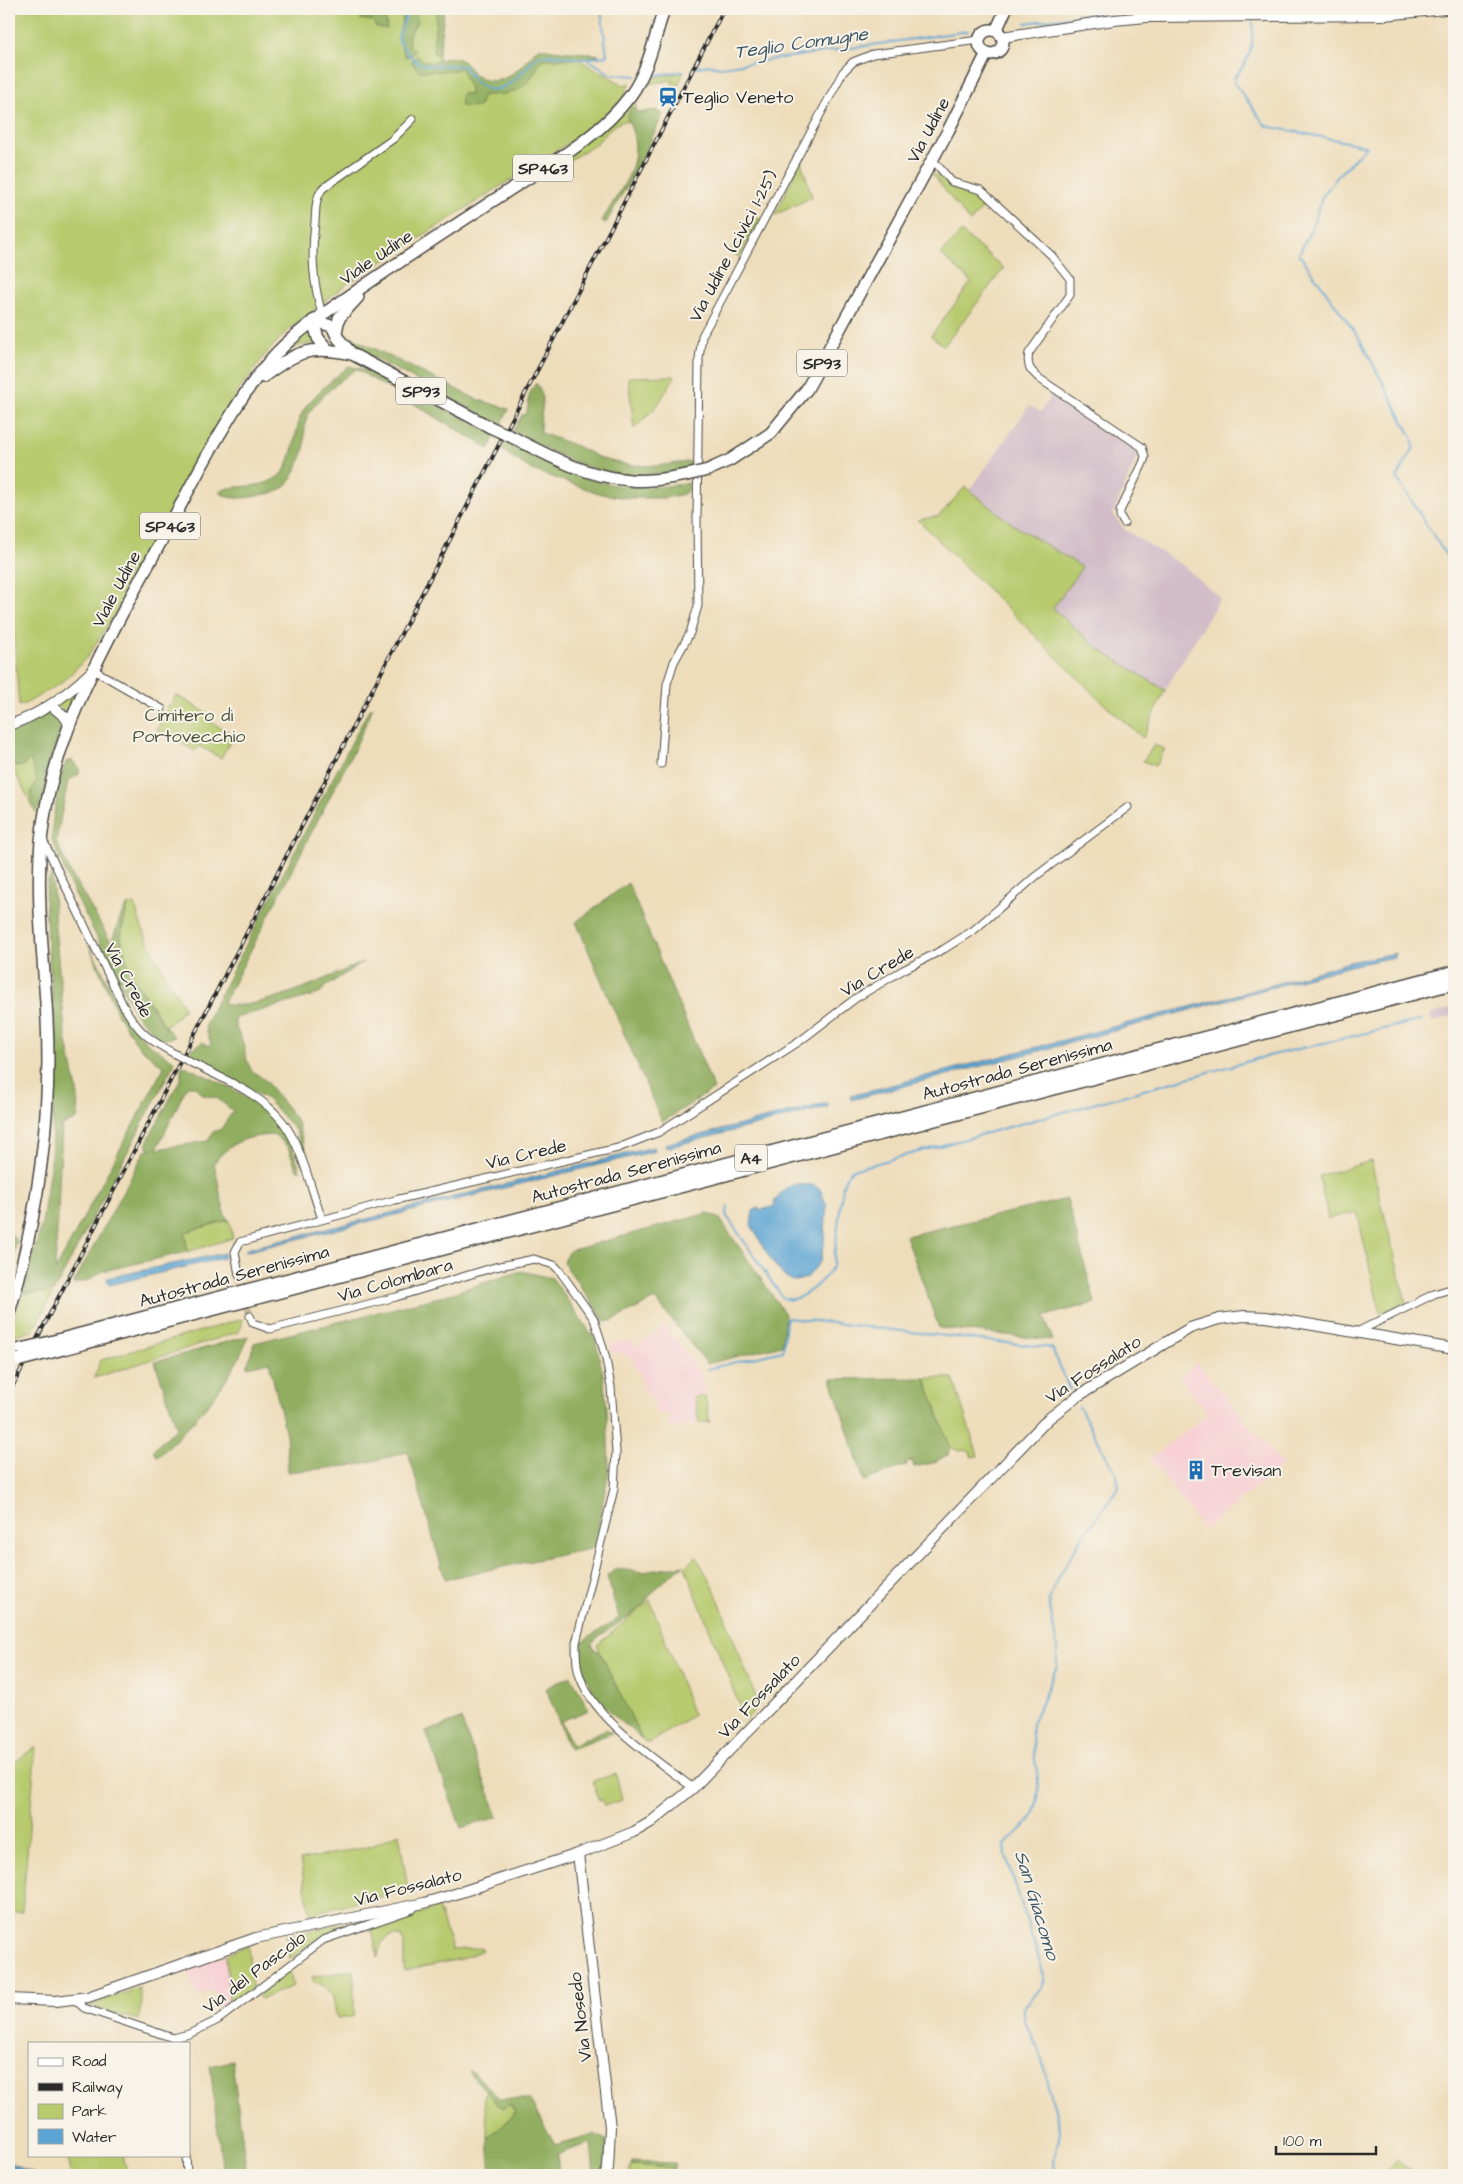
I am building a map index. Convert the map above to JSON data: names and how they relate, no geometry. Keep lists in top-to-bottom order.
{
  "streets": {
    "highway": ["Autostrada Serenissima", "A4"],
    "main road": [
      "Via Udine",
      "SP463",
      "Viale Udine",
      "SP93"
    ],
    "street": [
      "Via Udine (civici 1-25)",
      "Via Crede",
      "Via Colombara",
      "Via Fossalato",
      "Via del Pascolo",
      "Via Nosedo"
    ]
  },
  "crossings": [
    ["Via Udine", "Via Udine (civici 1-25)"],
    ["Via Udine", "SP93"],
    ["Viale Udine", "SP93"],
    ["Viale Udine", "Via Crede"],
    ["Via Colombara", "Via Fossalato"],
    ["Via Fossalato", "Via del Pascolo"],
    ["Via Fossalato", "Via Nosedo"]
  ],
  "water": ["Teglio Comugne", "San Giacomo"],
  "parks": ["Cimitero di Portovecchio"],
  "places": {
    "station": ["Teglio Veneto"],
    "building": ["Trevisan"]
  },
  "legend": [
    "Road",
    "Railway",
    "Park",
    "Water"
  ],
  "scale_bar": "100 m"
}
